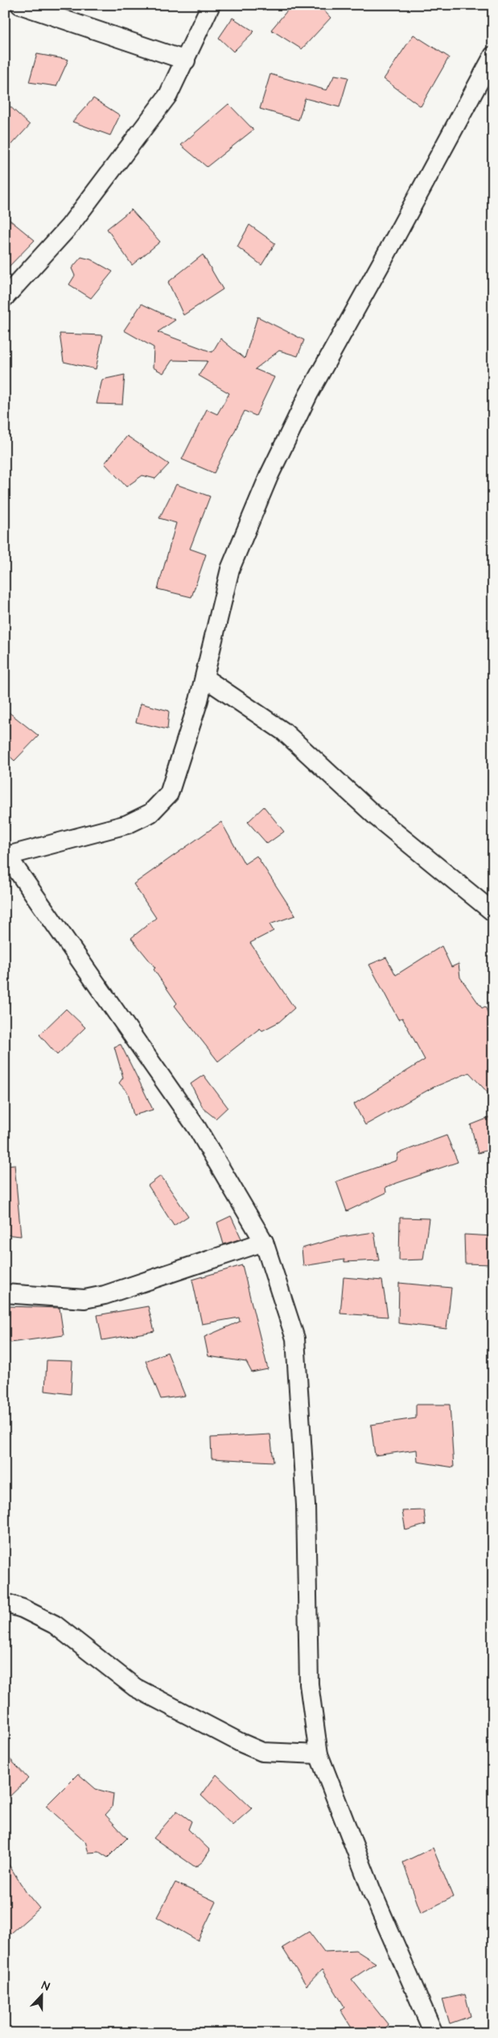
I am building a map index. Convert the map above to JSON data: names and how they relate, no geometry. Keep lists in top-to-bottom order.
{
  "north": "top"
}
